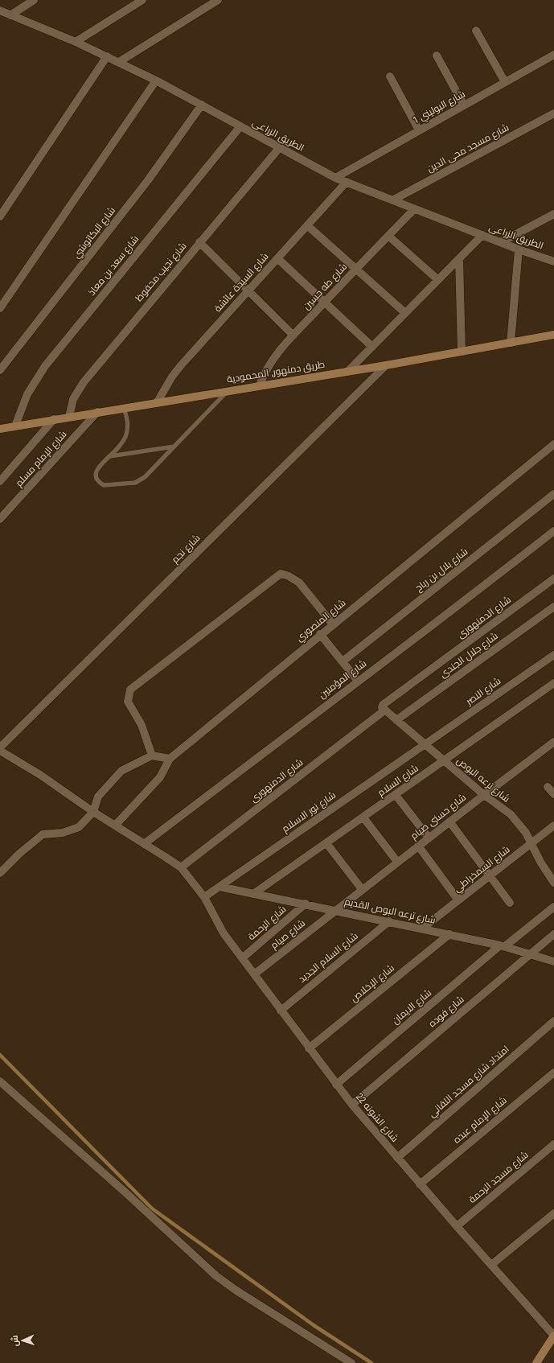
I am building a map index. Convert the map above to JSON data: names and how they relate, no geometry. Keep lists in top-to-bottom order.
{
  "streets": {
    "main road": ["طريق دمنهور, المحمودية"],
    "street": [
      "شارع البوليني 1",
      "الطريق الزراعى",
      "شارع مسجد محى الدين",
      "شارع البكاتوشي",
      "شارع سعد بن معاذ",
      "شارع نجيب محفوظ",
      "شارع السيدة عائشة",
      "شارع طه حسين",
      "شارع الإمام مسلم",
      "شارع نجم",
      "شارع بلال بن رباح",
      "شارع الدمنهورى",
      "شارع المنصوري",
      "شارع جلال الجندى",
      "شارع المؤمنين",
      "شارع النصر",
      "شارع ترعه البوص",
      "شارع السلام",
      "شارع نور الاسلام",
      "شارع حسنى صيام",
      "شارع السمخراطي",
      "شارع ترعه البوص القديم",
      "شارع الرحمة",
      "شارع صيام",
      "شارع السلام الجديد",
      "شارع الإخلاص",
      "شارع الايمان",
      "شارع فوده",
      "امتداد شارع مسجد اللقاني",
      "شارع الشونه 22",
      "شارع الإمام عبده",
      "شارع مسجد الرحمة"
    ]
  },
  "crossings": [
    ["شارع البوليني 1", "الطريق الزراعى"],
    ["الطريق الزراعى", "شارع مسجد محى الدين"],
    ["الطريق الزراعى", "شارع البكاتوشي"],
    ["الطريق الزراعى", "شارع سعد بن معاذ"],
    ["الطريق الزراعى", "شارع نجيب محفوظ"],
    ["الطريق الزراعى", "شارع السيدة عائشة"],
    ["الطريق الزراعى", "شارع طه حسين"],
    ["شارع سعد بن معاذ", "طريق دمنهور, المحمودية"],
    ["شارع نجيب محفوظ", "طريق دمنهور, المحمودية"],
    ["شارع السيدة عائشة", "طريق دمنهور, المحمودية"],
    ["شارع طه حسين", "طريق دمنهور, المحمودية"],
    ["طريق دمنهور, المحمودية", "شارع الإمام مسلم"],
    ["طريق دمنهور, المحمودية", "شارع نجم"],
    ["شارع الدمنهورى", "شارع ترعه البوص"],
    ["شارع الدمنهورى", "شارع الشونه 22"],
    ["شارع المنصوري", "شارع الشونه 22"],
    ["شارع جلال الجندى", "شارع ترعه البوص"],
    ["شارع المؤمنين", "شارع الشونه 22"],
    ["شارع النصر", "شارع ترعه البوص"],
    ["شارع النصر", "شارع نور الاسلام"],
    ["شارع ترعه البوص", "شارع السلام"],
    ["شارع ترعه البوص", "شارع نور الاسلام"],
    ["شارع ترعه البوص", "شارع حسنى صيام"],
    ["شارع ترعه البوص", "شارع السمخراطي"],
    ["شارع السلام", "شارع ترعه البوص القديم"],
    ["شارع نور الاسلام", "شارع ترعه البوص القديم"],
    ["شارع نور الاسلام", "شارع الشونه 22"],
    ["شارع حسنى صيام", "شارع ترعه البوص القديم"],
    ["شارع حسنى صيام", "شارع صيام"],
    ["شارع السمخراطي", "شارع ترعه البوص القديم"],
    ["شارع ترعه البوص القديم", "شارع الرحمة"],
    ["شارع ترعه البوص القديم", "شارع صيام"],
    ["شارع ترعه البوص القديم", "شارع السلام الجديد"],
    ["شارع ترعه البوص القديم", "شارع الإخلاص"],
    ["شارع ترعه البوص القديم", "شارع الايمان"],
    ["شارع ترعه البوص القديم", "شارع فوده"],
    ["شارع الرحمة", "شارع الشونه 22"],
    ["شارع صيام", "شارع الشونه 22"],
    ["شارع السلام الجديد", "شارع الشونه 22"],
    ["شارع الإخلاص", "شارع الشونه 22"],
    ["شارع الايمان", "شارع الشونه 22"],
    ["شارع فوده", "شارع الشونه 22"],
    ["امتداد شارع مسجد اللقاني", "شارع الشونه 22"],
    ["شارع الشونه 22", "شارع الإمام عبده"],
    ["شارع الشونه 22", "شارع مسجد الرحمة"]
  ],
  "north": "left"
}
